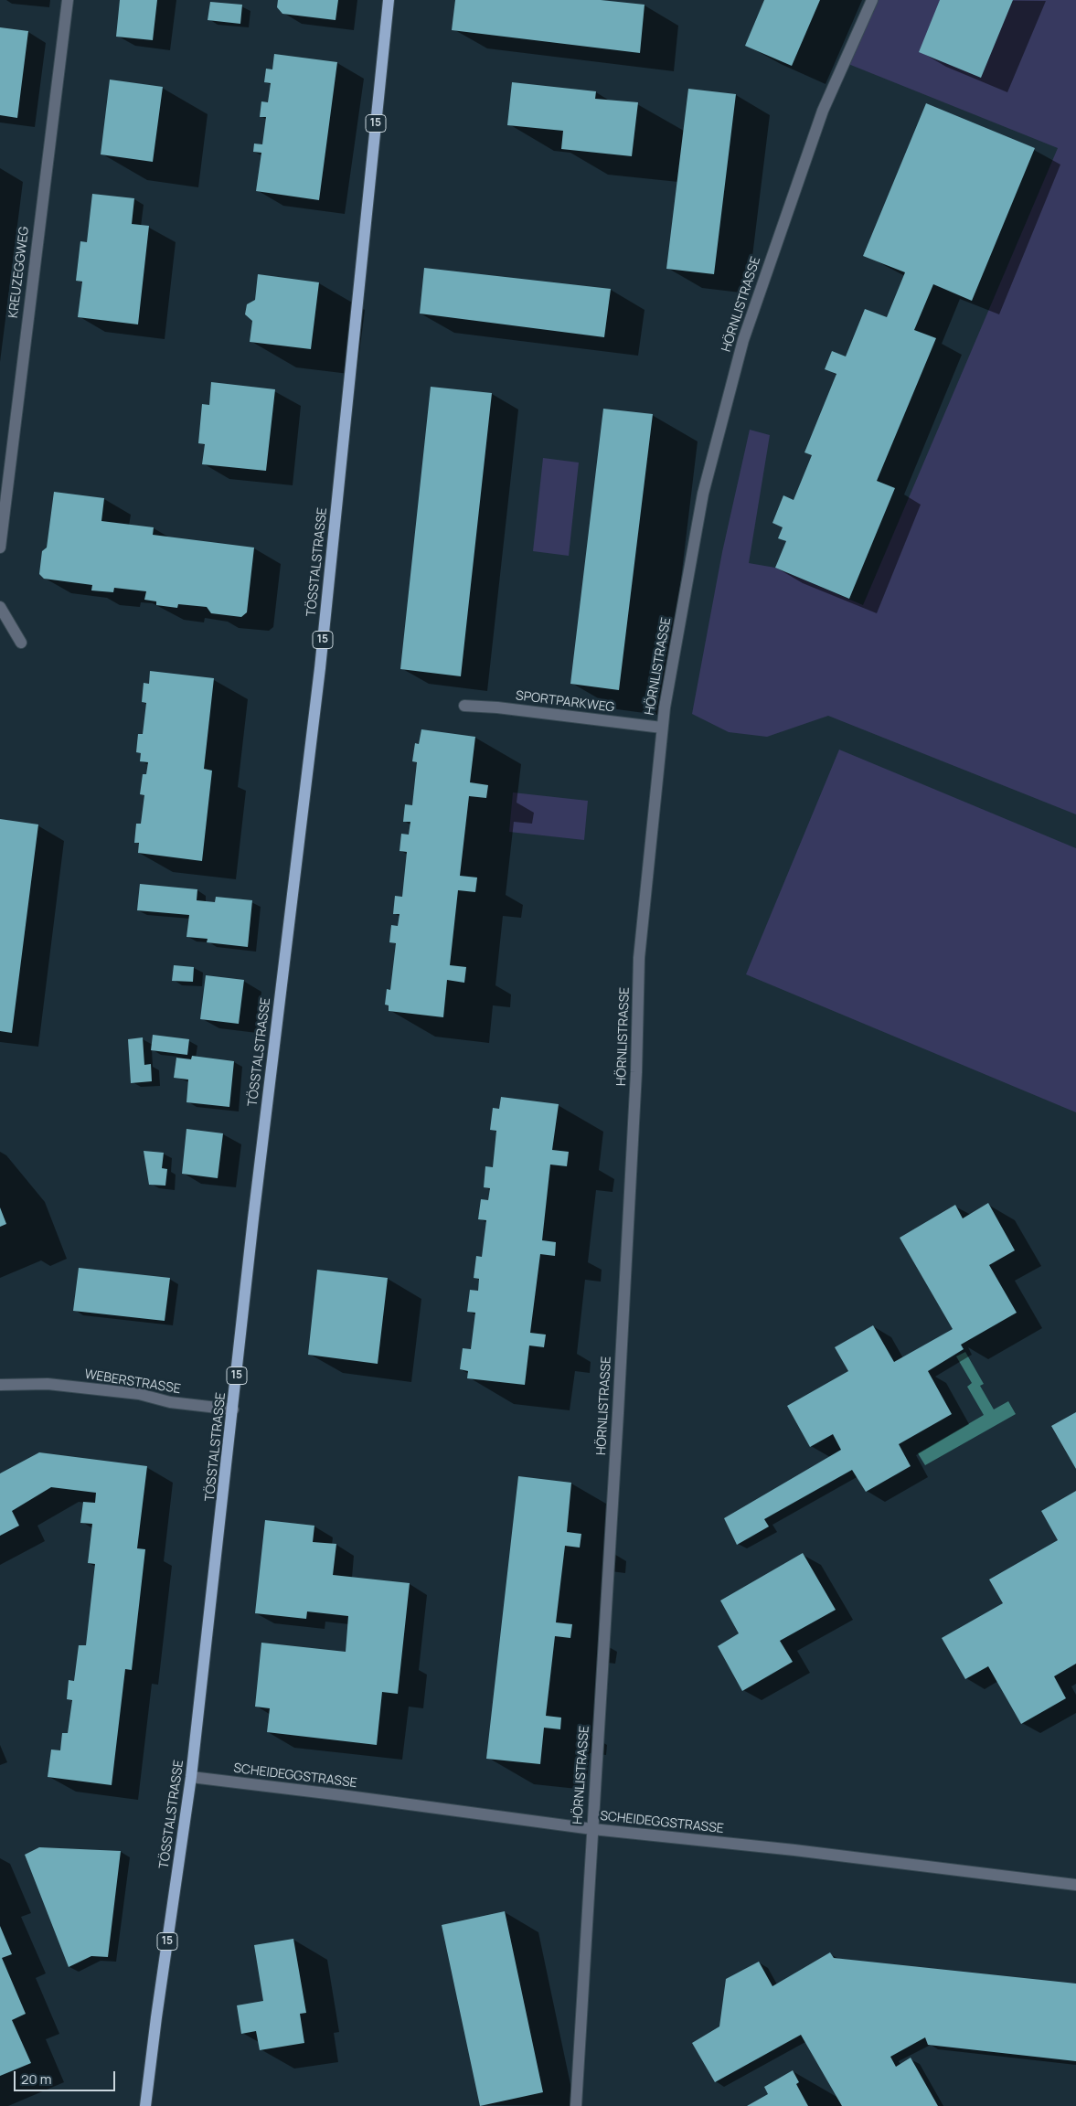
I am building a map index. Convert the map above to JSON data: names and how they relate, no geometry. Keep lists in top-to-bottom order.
{
  "streets": {
    "main road": ["15", "TÖSSTALSTRASSE"],
    "street": [
      "KREUZEGGWEG",
      "HÖRNLISTRASSE",
      "SPORTPARKWEG",
      "WEBERSTRASSE",
      "SCHEIDEGGSTRASSE"
    ]
  },
  "crossings": [
    ["HÖRNLISTRASSE", "SPORTPARKWEG"],
    ["HÖRNLISTRASSE", "SCHEIDEGGSTRASSE"],
    ["TÖSSTALSTRASSE", "WEBERSTRASSE"],
    ["TÖSSTALSTRASSE", "SCHEIDEGGSTRASSE"]
  ],
  "scale_bar": "20 m"
}
